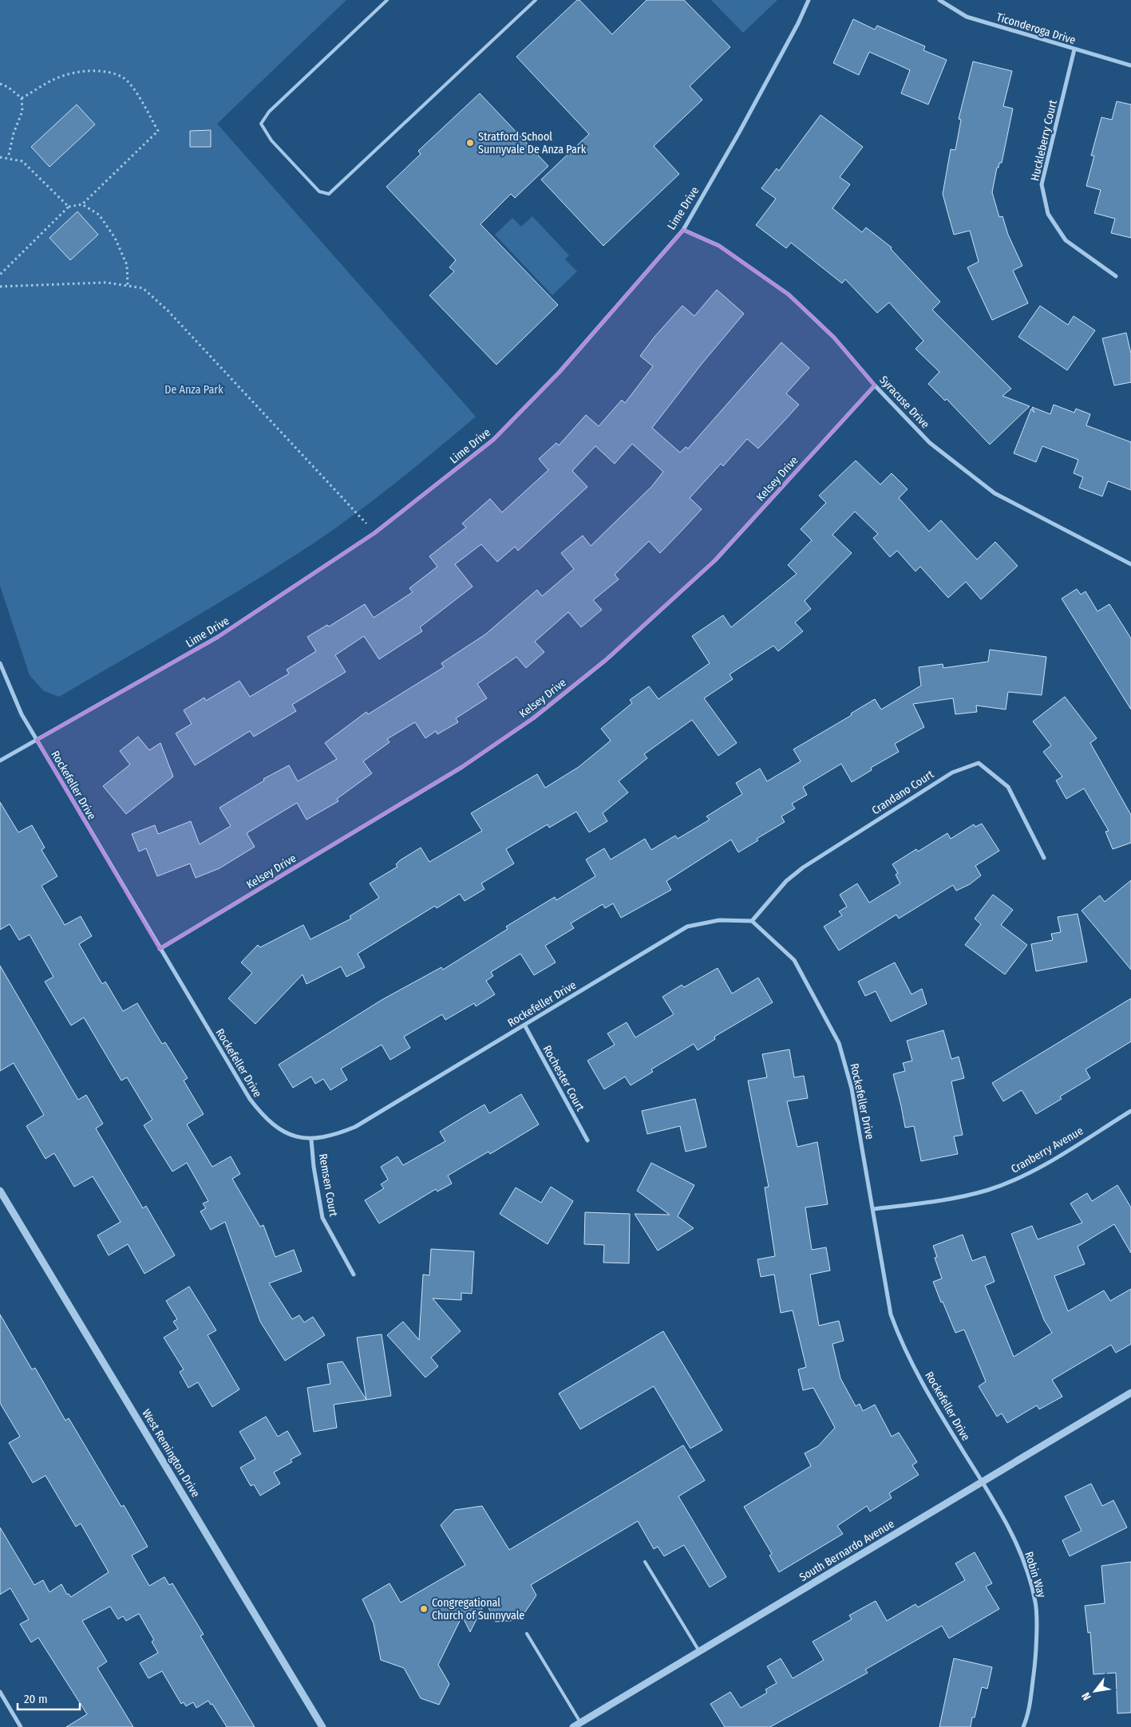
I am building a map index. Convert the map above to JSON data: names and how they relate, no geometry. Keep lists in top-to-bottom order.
{
  "streets": {
    "street": [
      "Ticonderoga Drive",
      "Huckleberry Court",
      "Lime Drive",
      "Syracuse Drive",
      "Kelsey Drive",
      "Rockefeller Drive",
      "Crandano Court",
      "Rochester Court",
      "Cranberry Avenue",
      "Remsen Court",
      "West Remington Drive",
      "South Bernardo Avenue",
      "Robin Way"
    ]
  },
  "crossings": [
    ["Ticonderoga Drive", "Huckleberry Court"],
    ["Lime Drive", "Syracuse Drive"],
    ["Lime Drive", "Rockefeller Drive"],
    ["Syracuse Drive", "Kelsey Drive"],
    ["Kelsey Drive", "Rockefeller Drive"],
    ["Rockefeller Drive", "Crandano Court"],
    ["Rockefeller Drive", "Rochester Court"],
    ["Rockefeller Drive", "Cranberry Avenue"],
    ["Rockefeller Drive", "Remsen Court"],
    ["Rockefeller Drive", "South Bernardo Avenue"],
    ["Rockefeller Drive", "Robin Way"],
    ["South Bernardo Avenue", "Robin Way"]
  ],
  "parks": ["De Anza Park"],
  "places": ["Stratford School Sunnyvale De Anza Park", "Congregational Church of Sunnyvale"],
  "scale_bar": "20 m",
  "north": "bottom left"
}
